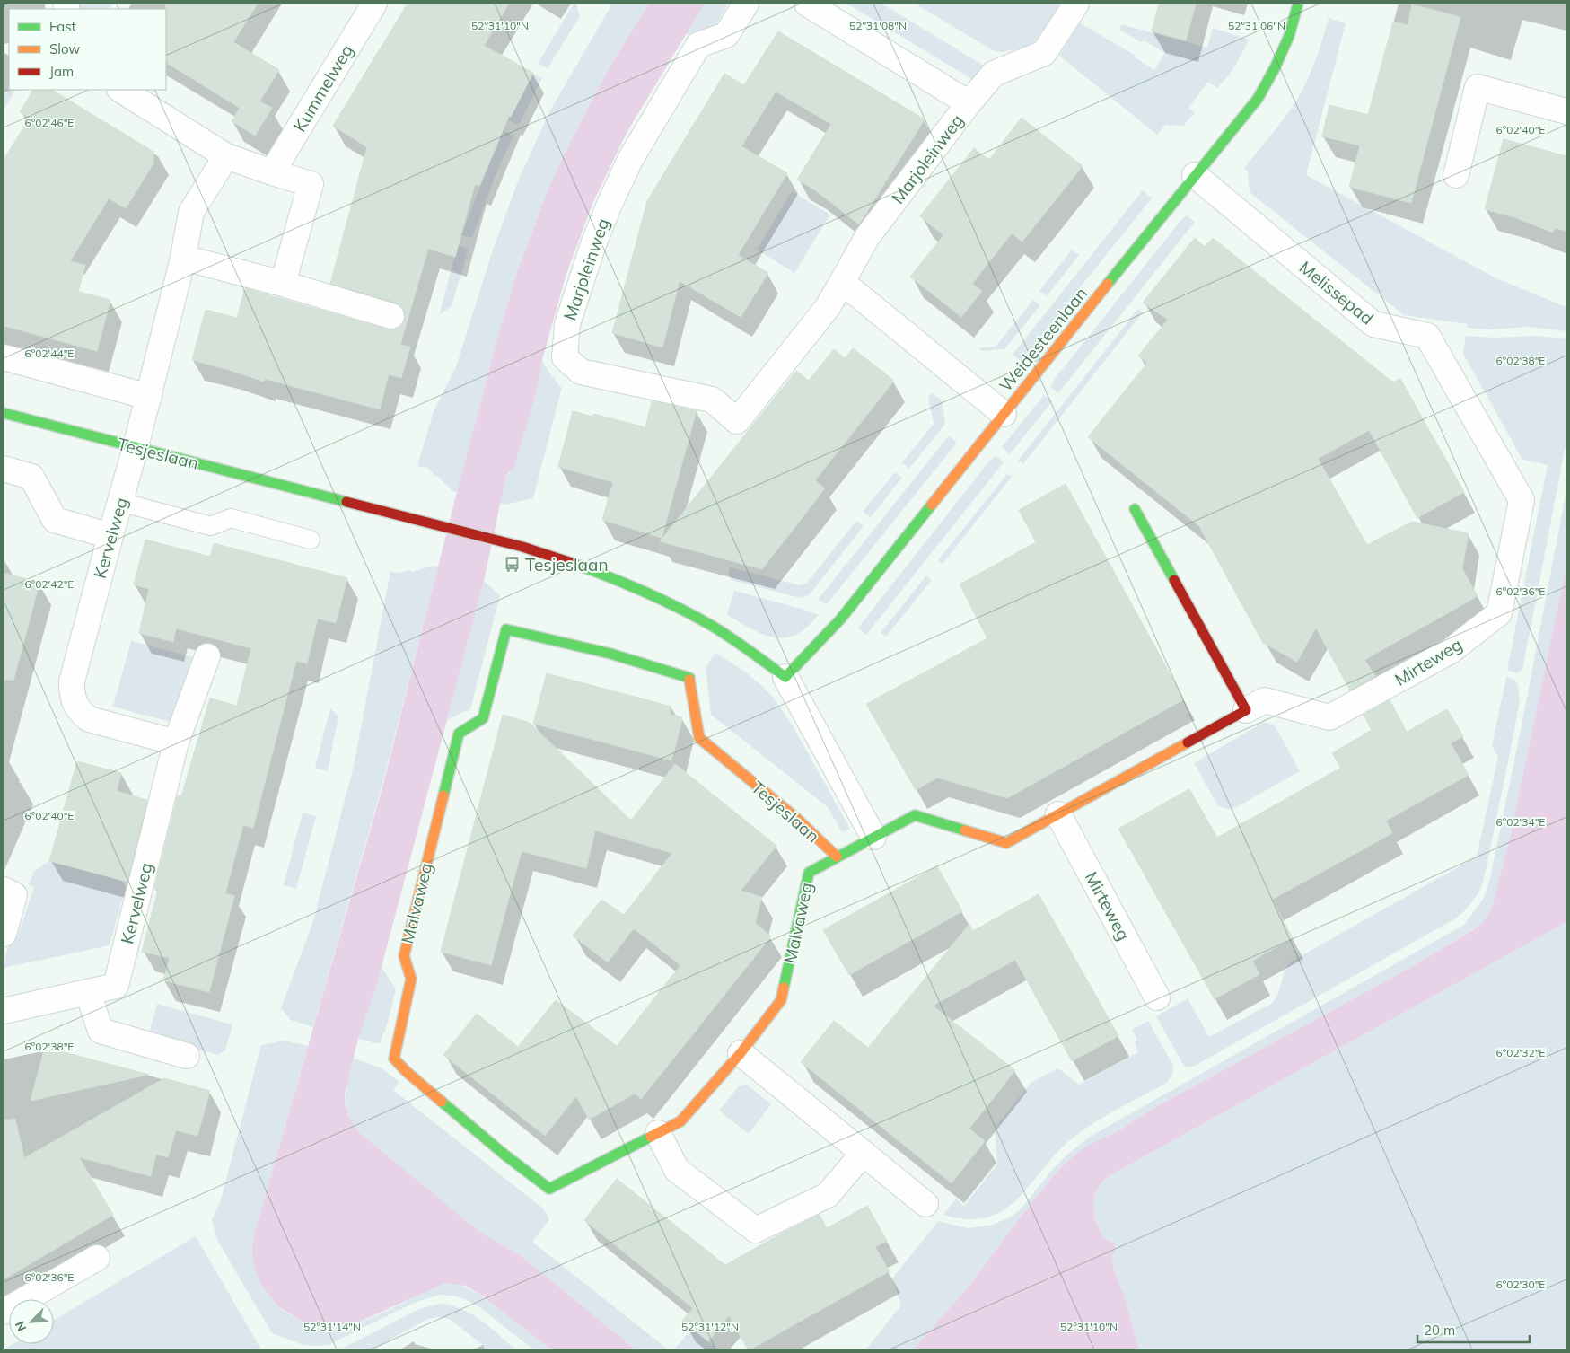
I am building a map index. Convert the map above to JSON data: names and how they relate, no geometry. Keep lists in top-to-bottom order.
{
  "streets": {
    "street": [
      "Kummelweg",
      "Marjoleinweg",
      "Melissepad",
      "Weidesteenlaan",
      "Tesjeslaan",
      "Kervelweg",
      "Mirteweg",
      "Malvaweg"
    ]
  },
  "crossings": [
    ["Melissepad", "Weidesteenlaan"],
    ["Melissepad", "Mirteweg"],
    ["Weidesteenlaan", "Tesjeslaan"],
    ["Tesjeslaan", "Kervelweg"],
    ["Tesjeslaan", "Malvaweg"],
    ["Mirteweg", "Malvaweg"]
  ],
  "places": {
    "bus stop": ["Tesjeslaan"]
  },
  "legend": ["Fast", "Slow", "Jam"],
  "scale_bar": "20 m",
  "north": "bottom left",
  "coordinates": [
    "52°31'08\"N",
    "52°31'10\"N",
    "52°31'06\"N",
    "6°02'46\"E",
    "6°02'40\"E",
    "6°02'44\"E",
    "6°02'38\"E",
    "6°02'42\"E",
    "6°02'36\"E",
    "6°02'34\"E",
    "6°02'32\"E",
    "6°02'30\"E",
    "52°31'14\"N",
    "52°31'12\"N"
  ]
}
